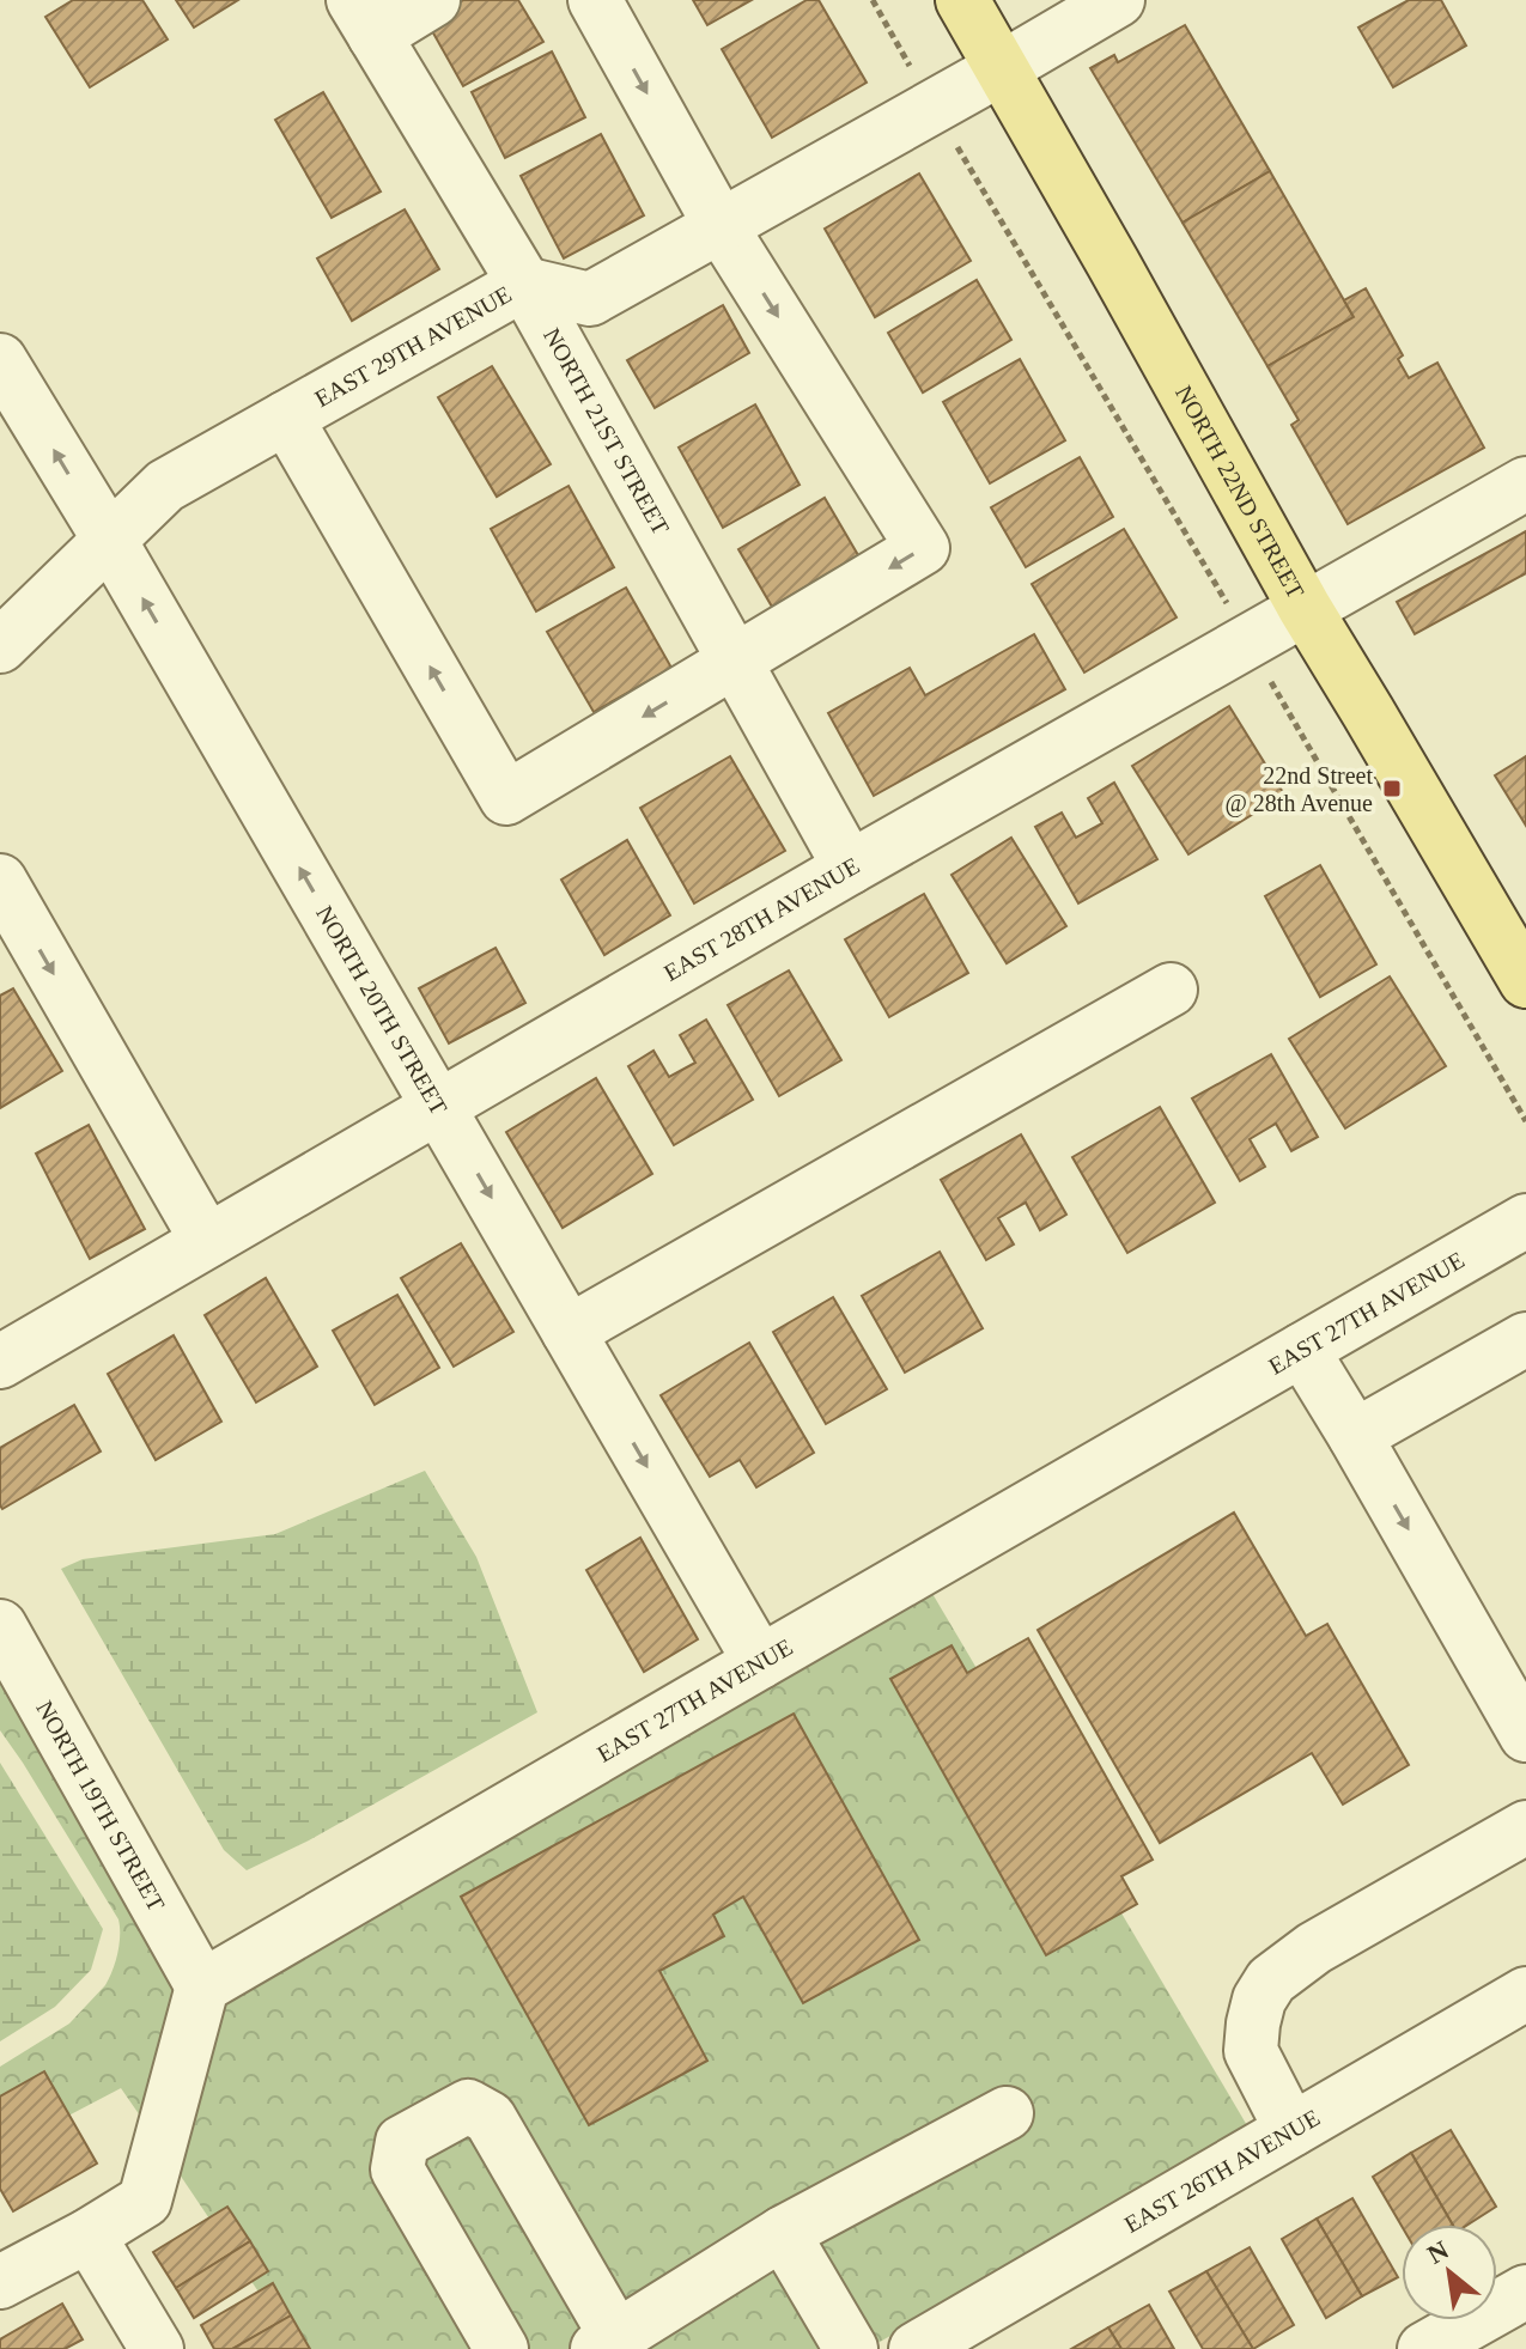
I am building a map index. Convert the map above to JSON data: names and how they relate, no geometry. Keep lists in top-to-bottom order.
{
  "streets": {
    "main road": ["NORTH 22ND STREET"],
    "street": [
      "EAST 29TH AVENUE",
      "NORTH 21ST STREET",
      "EAST 28TH AVENUE",
      "NORTH 20TH STREET",
      "EAST 27TH AVENUE",
      "NORTH 19TH STREET",
      "EAST 26TH AVENUE"
    ]
  },
  "crossings": [
    ["EAST 29TH AVENUE", "NORTH 21ST STREET"],
    ["EAST 29TH AVENUE", "NORTH 22ND STREET"],
    ["EAST 29TH AVENUE", "NORTH 20TH STREET"],
    ["NORTH 21ST STREET", "EAST 28TH AVENUE"],
    ["NORTH 22ND STREET", "EAST 28TH AVENUE"],
    ["EAST 28TH AVENUE", "NORTH 20TH STREET"],
    ["NORTH 20TH STREET", "EAST 27TH AVENUE"],
    ["EAST 27TH AVENUE", "NORTH 19TH STREET"]
  ],
  "places": {
    "transit": ["22nd Street @ 28th Avenue"]
  },
  "north": "top left"
}
